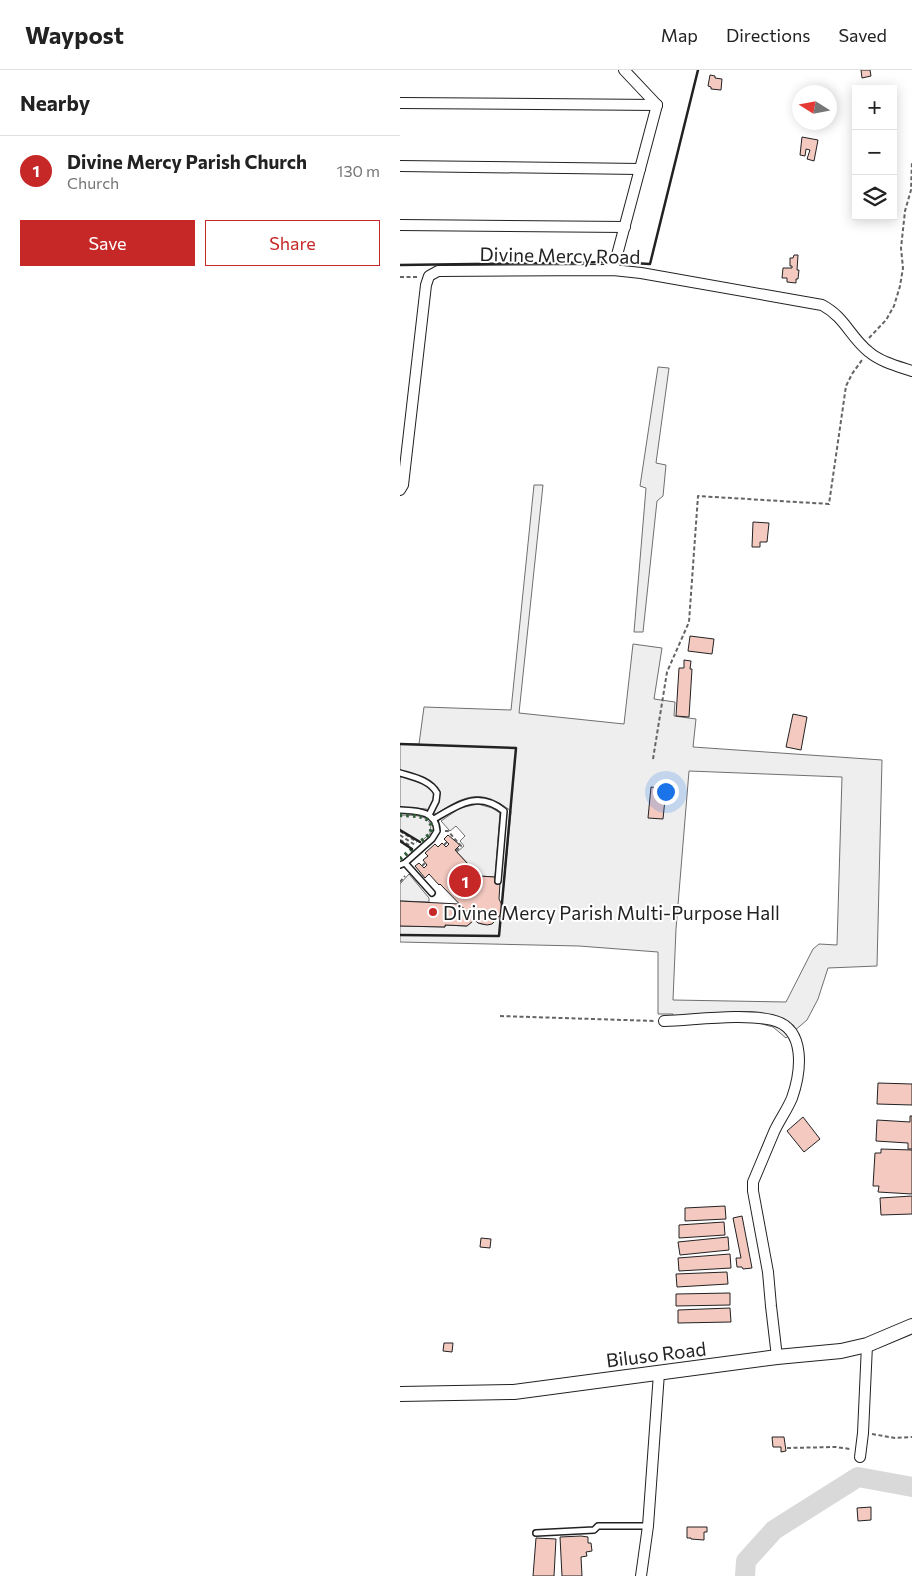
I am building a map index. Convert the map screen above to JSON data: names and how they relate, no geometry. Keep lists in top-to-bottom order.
{
  "streets": {
    "street": ["Divine Mercy Road", "Biluso Road"]
  },
  "places": ["Divine Mercy Parish Multi-Purpose Hall"],
  "north": "left",
  "page": {
    "header": "Waypost",
    "nav": ["Map", "Directions", "Saved"],
    "heading": "Nearby",
    "map_buttons": ["+", "−"],
    "list": [
      {
        "mark": "1",
        "name": "Divine Mercy Parish Church",
        "note": "Church",
        "value": "130 m"
      }
    ],
    "buttons": ["Save", "Share"],
    "pins": "1"
  }
}
